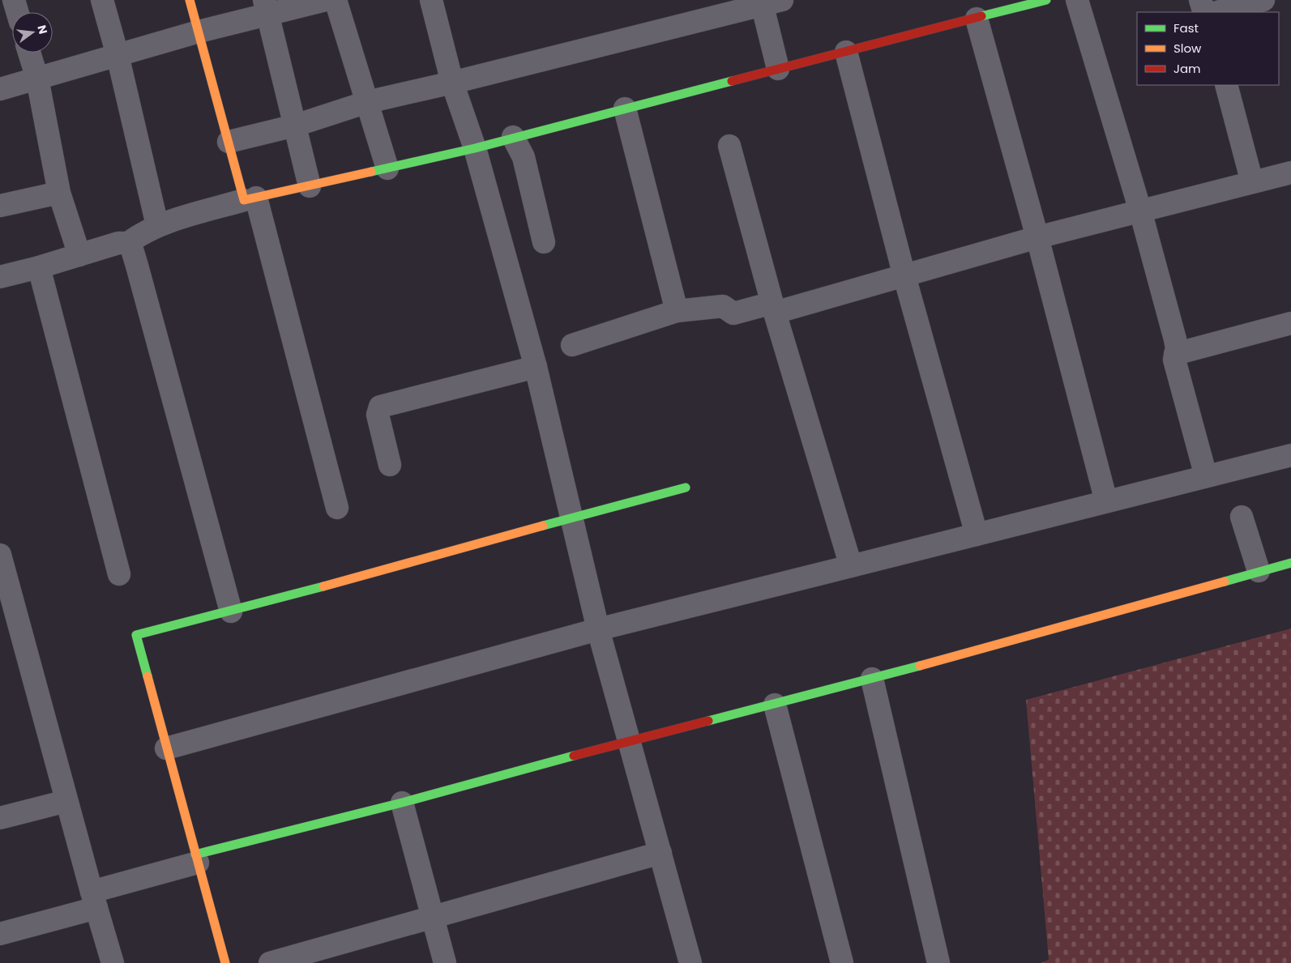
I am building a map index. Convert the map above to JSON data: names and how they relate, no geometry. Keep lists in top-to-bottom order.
{
  "legend": ["Fast", "Slow", "Jam"],
  "north": "right"
}
